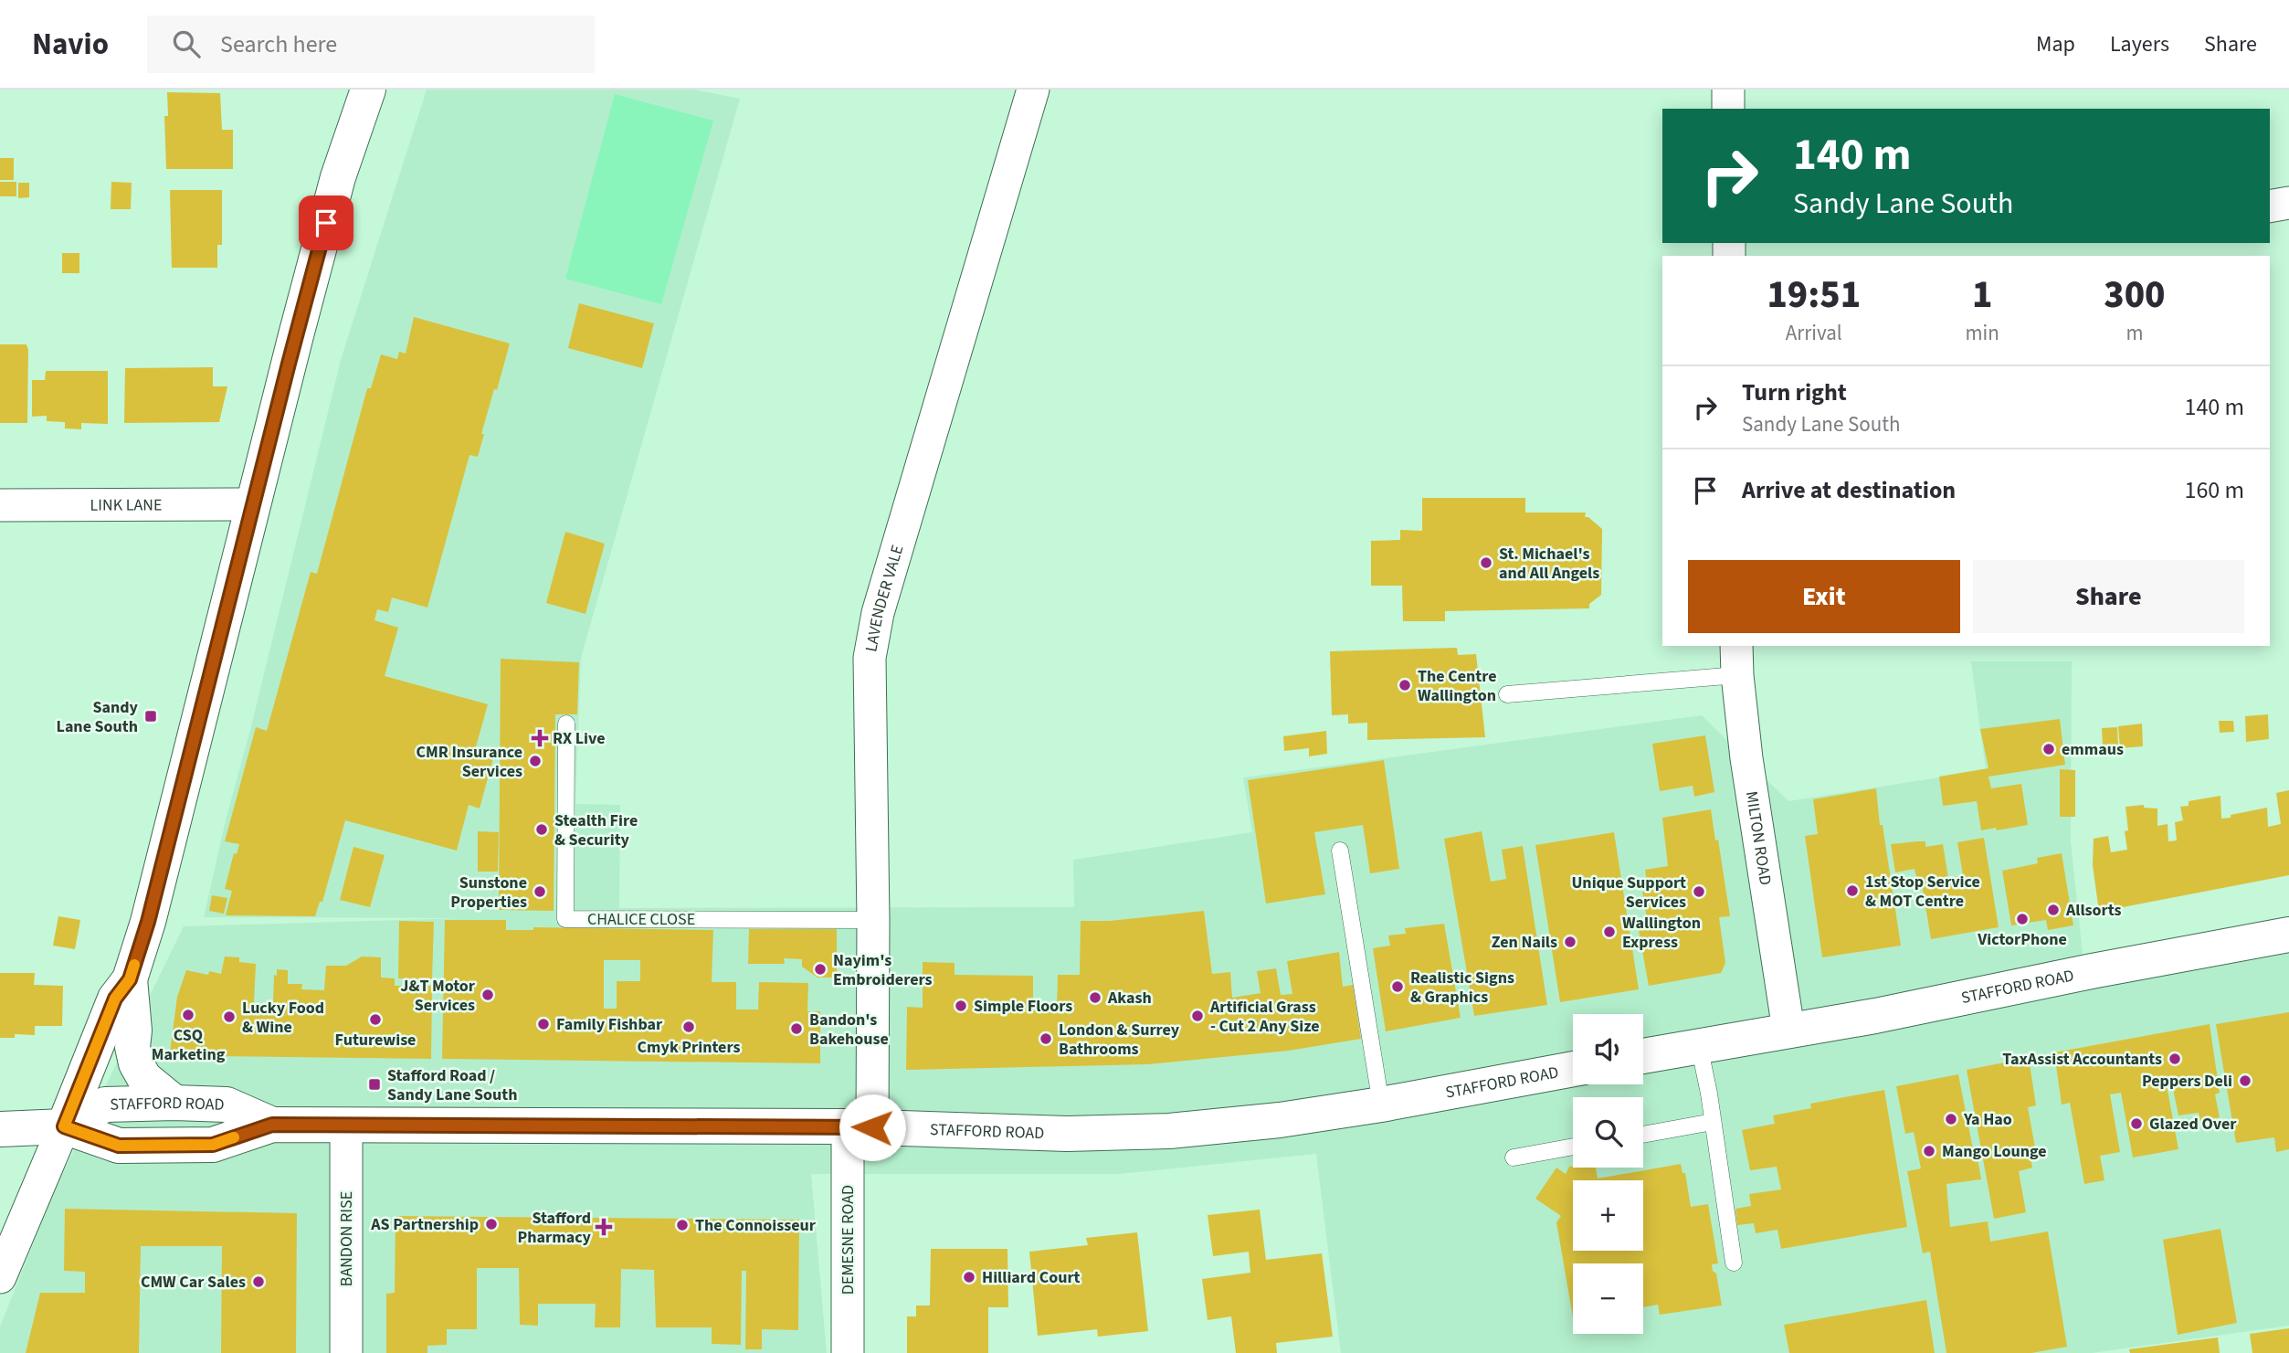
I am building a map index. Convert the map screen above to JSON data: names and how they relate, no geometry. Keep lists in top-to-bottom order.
{
  "streets": {
    "main road": ["STAFFORD ROAD"],
    "street": [
      "LINK LANE",
      "LAVENDER VALE",
      "MILTON ROAD",
      "BANDON RISE",
      "DEMESNE ROAD"
    ],
    "lane": ["CHALICE CLOSE"]
  },
  "crossings": [
    ["LAVENDER VALE", "CHALICE CLOSE"],
    ["LAVENDER VALE", "STAFFORD ROAD"],
    ["LAVENDER VALE", "DEMESNE ROAD"],
    ["MILTON ROAD", "STAFFORD ROAD"],
    ["STAFFORD ROAD", "BANDON RISE"],
    ["STAFFORD ROAD", "DEMESNE ROAD"]
  ],
  "places": {
    "other": [
      "St. Michael's and All Angels",
      "The Centre Wallington",
      "emmaus",
      "CMR Insurance Services",
      "Stealth Fire & Security",
      "1st Stop Service & MOT Centre",
      "Sunstone Properties",
      "Unique Support Services",
      "Allsorts",
      "VictorPhone",
      "Wallington Express",
      "Zen Nails",
      "Nayim's Embroiderers",
      "Realistic Signs & Graphics",
      "J&T Motor Services",
      "Akash",
      "Simple Floors",
      "CSQ Marketing",
      "Artificial Grass - Cut 2 Any Size",
      "Lucky Food & Wine",
      "Futurewise",
      "Family Fishbar",
      "Cmyk Printers",
      "Bandon's Bakehouse",
      "London & Surrey Bathrooms",
      "TaxAssist Accountants",
      "Peppers Deli",
      "Ya Hao",
      "Glazed Over",
      "Mango Lounge",
      "AS Partnership",
      "The Connoisseur",
      "Hilliard Court",
      "CMW Car Sales"
    ],
    "transit": ["Sandy Lane South", "Stafford Road / Sandy Lane South"],
    "health": ["RX Live", "Stafford Pharmacy"]
  },
  "page": {
    "header": "Navio",
    "search": "Search here",
    "nav": ["Map", "Layers", "Share"],
    "turn": ["140 m", "Sandy Lane South"],
    "eta": [
      "19:51",
      "Arrival",
      "1",
      "min",
      "300",
      "m"
    ],
    "list": [
      {
        "name": "Turn right",
        "note": "Sandy Lane South",
        "value": "140 m"
      },
      {
        "name": "Arrive at destination",
        "value": "160 m"
      }
    ],
    "buttons": ["Exit", "Share"],
    "map_buttons": ["+", "−"]
  }
}
